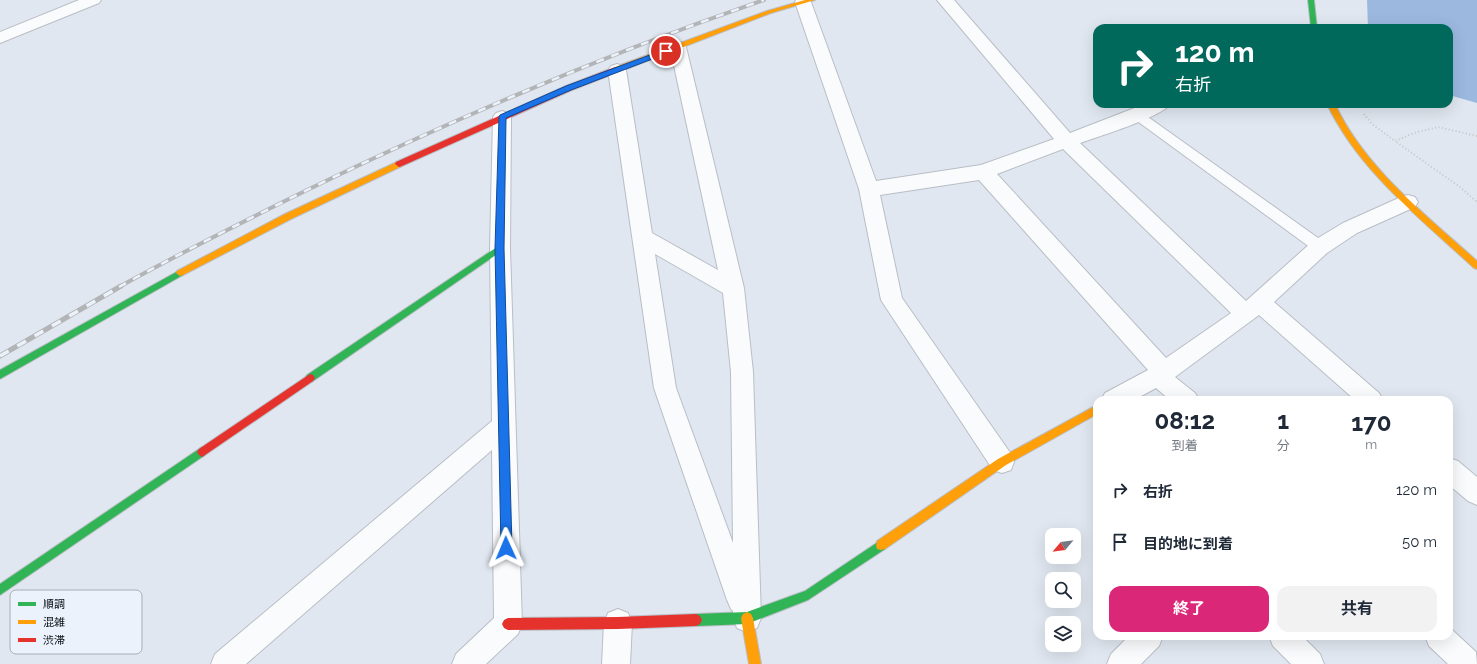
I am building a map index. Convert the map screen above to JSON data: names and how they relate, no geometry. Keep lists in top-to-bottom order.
{
  "legend": ["順調", "混雑", "渋滞"],
  "north": "bottom left",
  "page": {
    "turn": ["120 m", "右折"],
    "eta": [
      "08:12",
      "到着",
      "1",
      "分",
      "170",
      "m"
    ],
    "list": [
      {
        "name": "右折",
        "value": "120 m"
      },
      {
        "name": "目的地に到着",
        "value": "50 m"
      }
    ],
    "buttons": ["終了", "共有"]
  }
}
